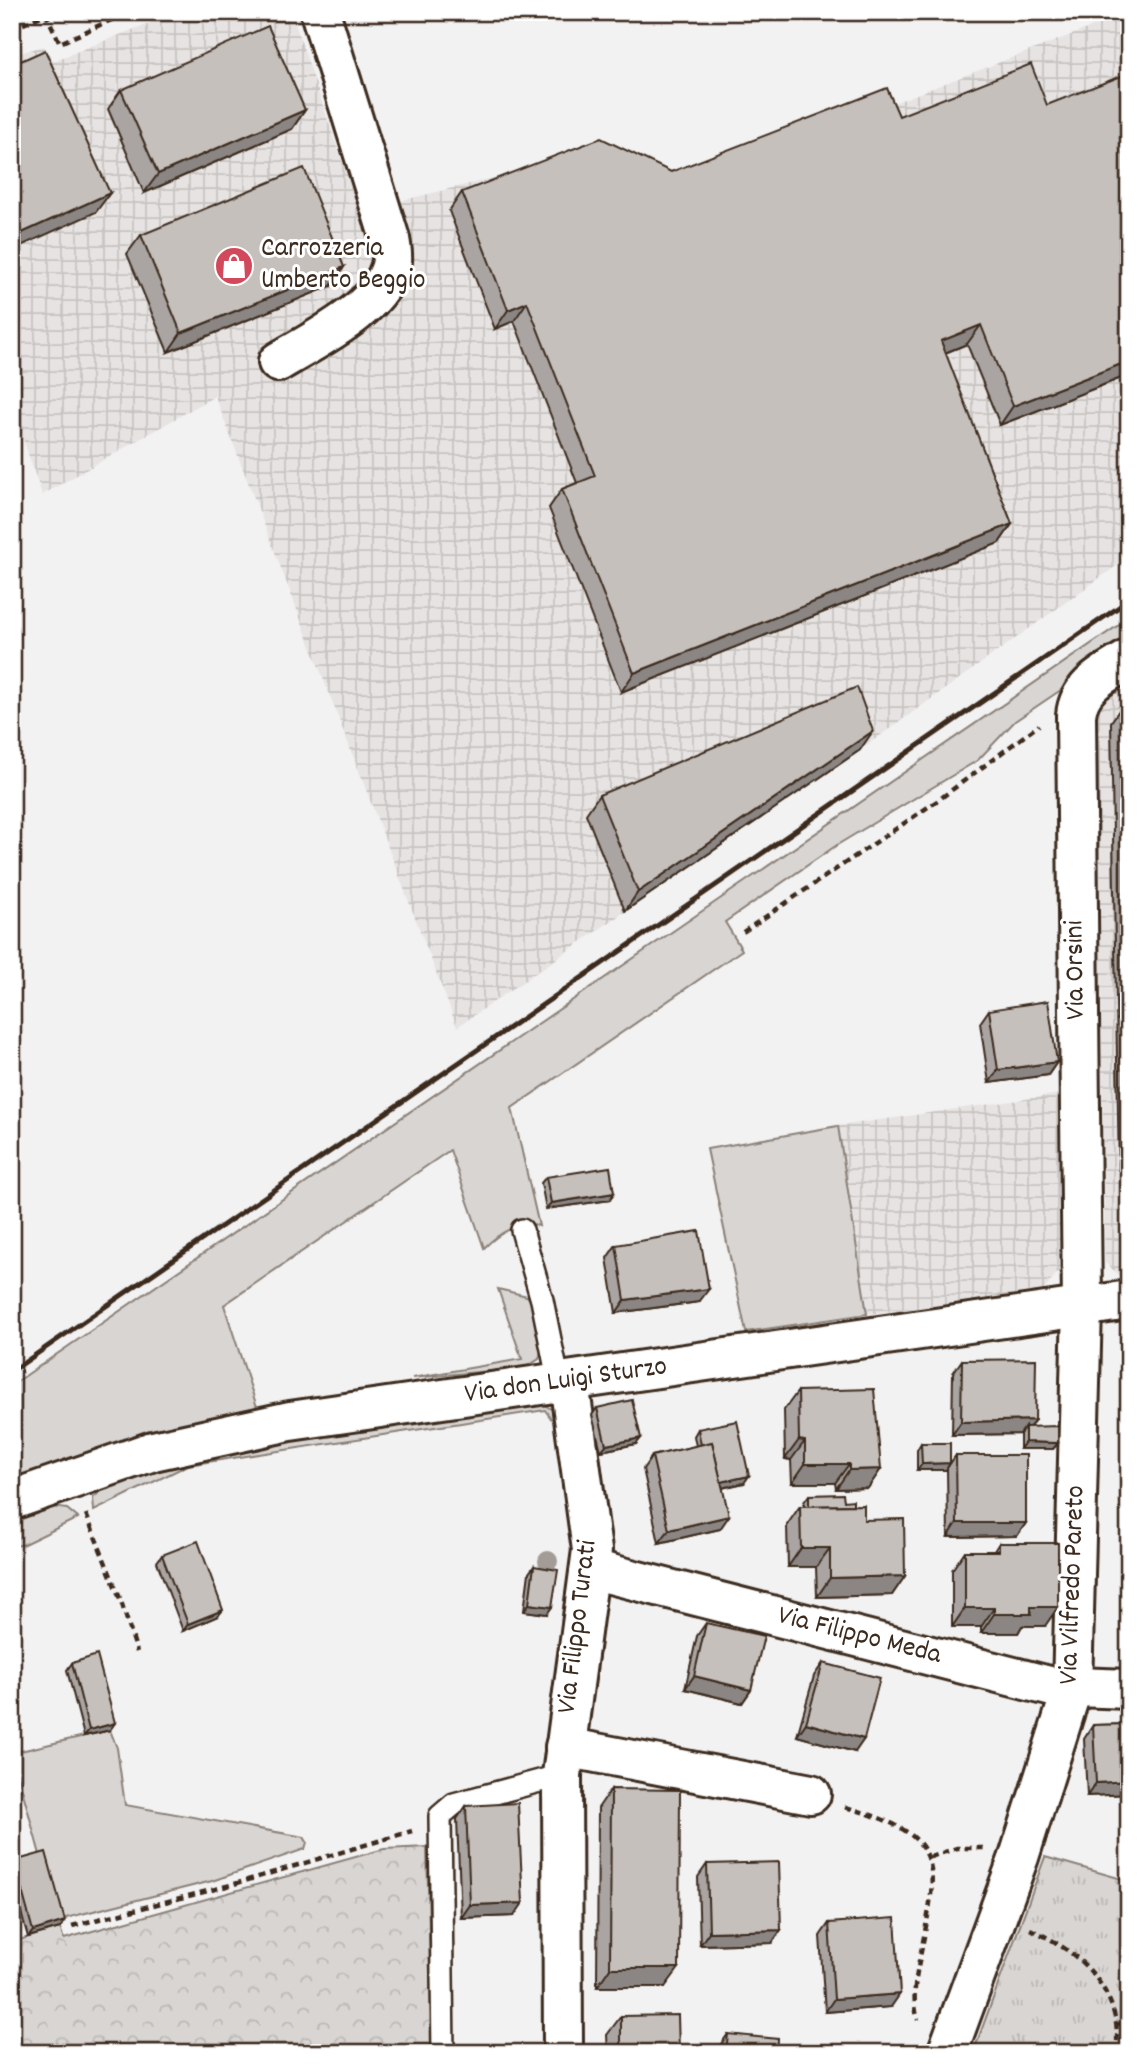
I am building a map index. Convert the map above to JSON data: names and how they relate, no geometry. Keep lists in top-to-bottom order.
{
  "streets": {
    "street": [
      "Via Orsini",
      "Via don Luigi Sturzo",
      "Via Vilfredo Pareto",
      "Via Filippo Turati",
      "Via Filippo Meda"
    ]
  },
  "crossings": [
    ["Via Orsini", "Via don Luigi Sturzo"],
    ["Via Orsini", "Via Vilfredo Pareto"],
    ["Via don Luigi Sturzo", "Via Vilfredo Pareto"],
    ["Via don Luigi Sturzo", "Via Filippo Turati"],
    ["Via Vilfredo Pareto", "Via Filippo Meda"],
    ["Via Filippo Turati", "Via Filippo Meda"]
  ],
  "places": {
    "shop": ["Carrozzeria Umberto Beggio"]
  }
}
